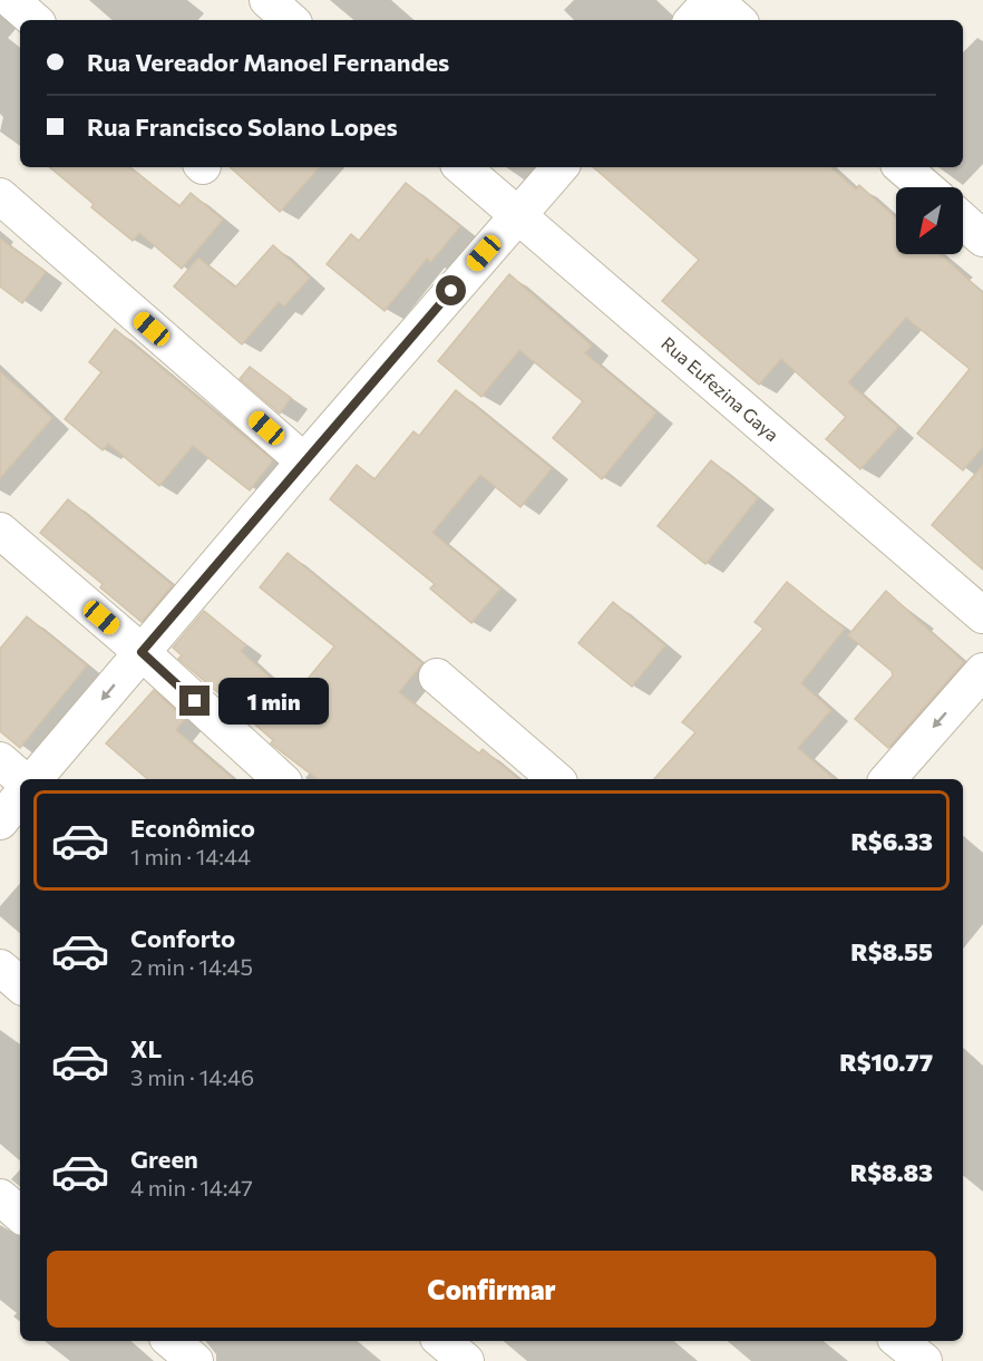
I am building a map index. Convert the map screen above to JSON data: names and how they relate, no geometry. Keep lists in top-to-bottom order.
{
  "streets": {
    "street": ["Rua Eufezina Gaya"]
  },
  "north": "bottom left",
  "page": {
    "banner": ["Rua Vereador Manoel Fernandes", "Rua Francisco Solano Lopes"],
    "bubble": "1 min",
    "list": [
      {
        "name": "Econômico",
        "note": "1 min · 14:44",
        "value": "R$6.33"
      },
      {
        "name": "Conforto",
        "note": "2 min · 14:45",
        "value": "R$8.55"
      },
      {
        "name": "XL",
        "note": "3 min · 14:46",
        "value": "R$10.77"
      },
      {
        "name": "Green",
        "note": "4 min · 14:47",
        "value": "R$8.83"
      }
    ],
    "buttons": "Confirmar"
  }
}
